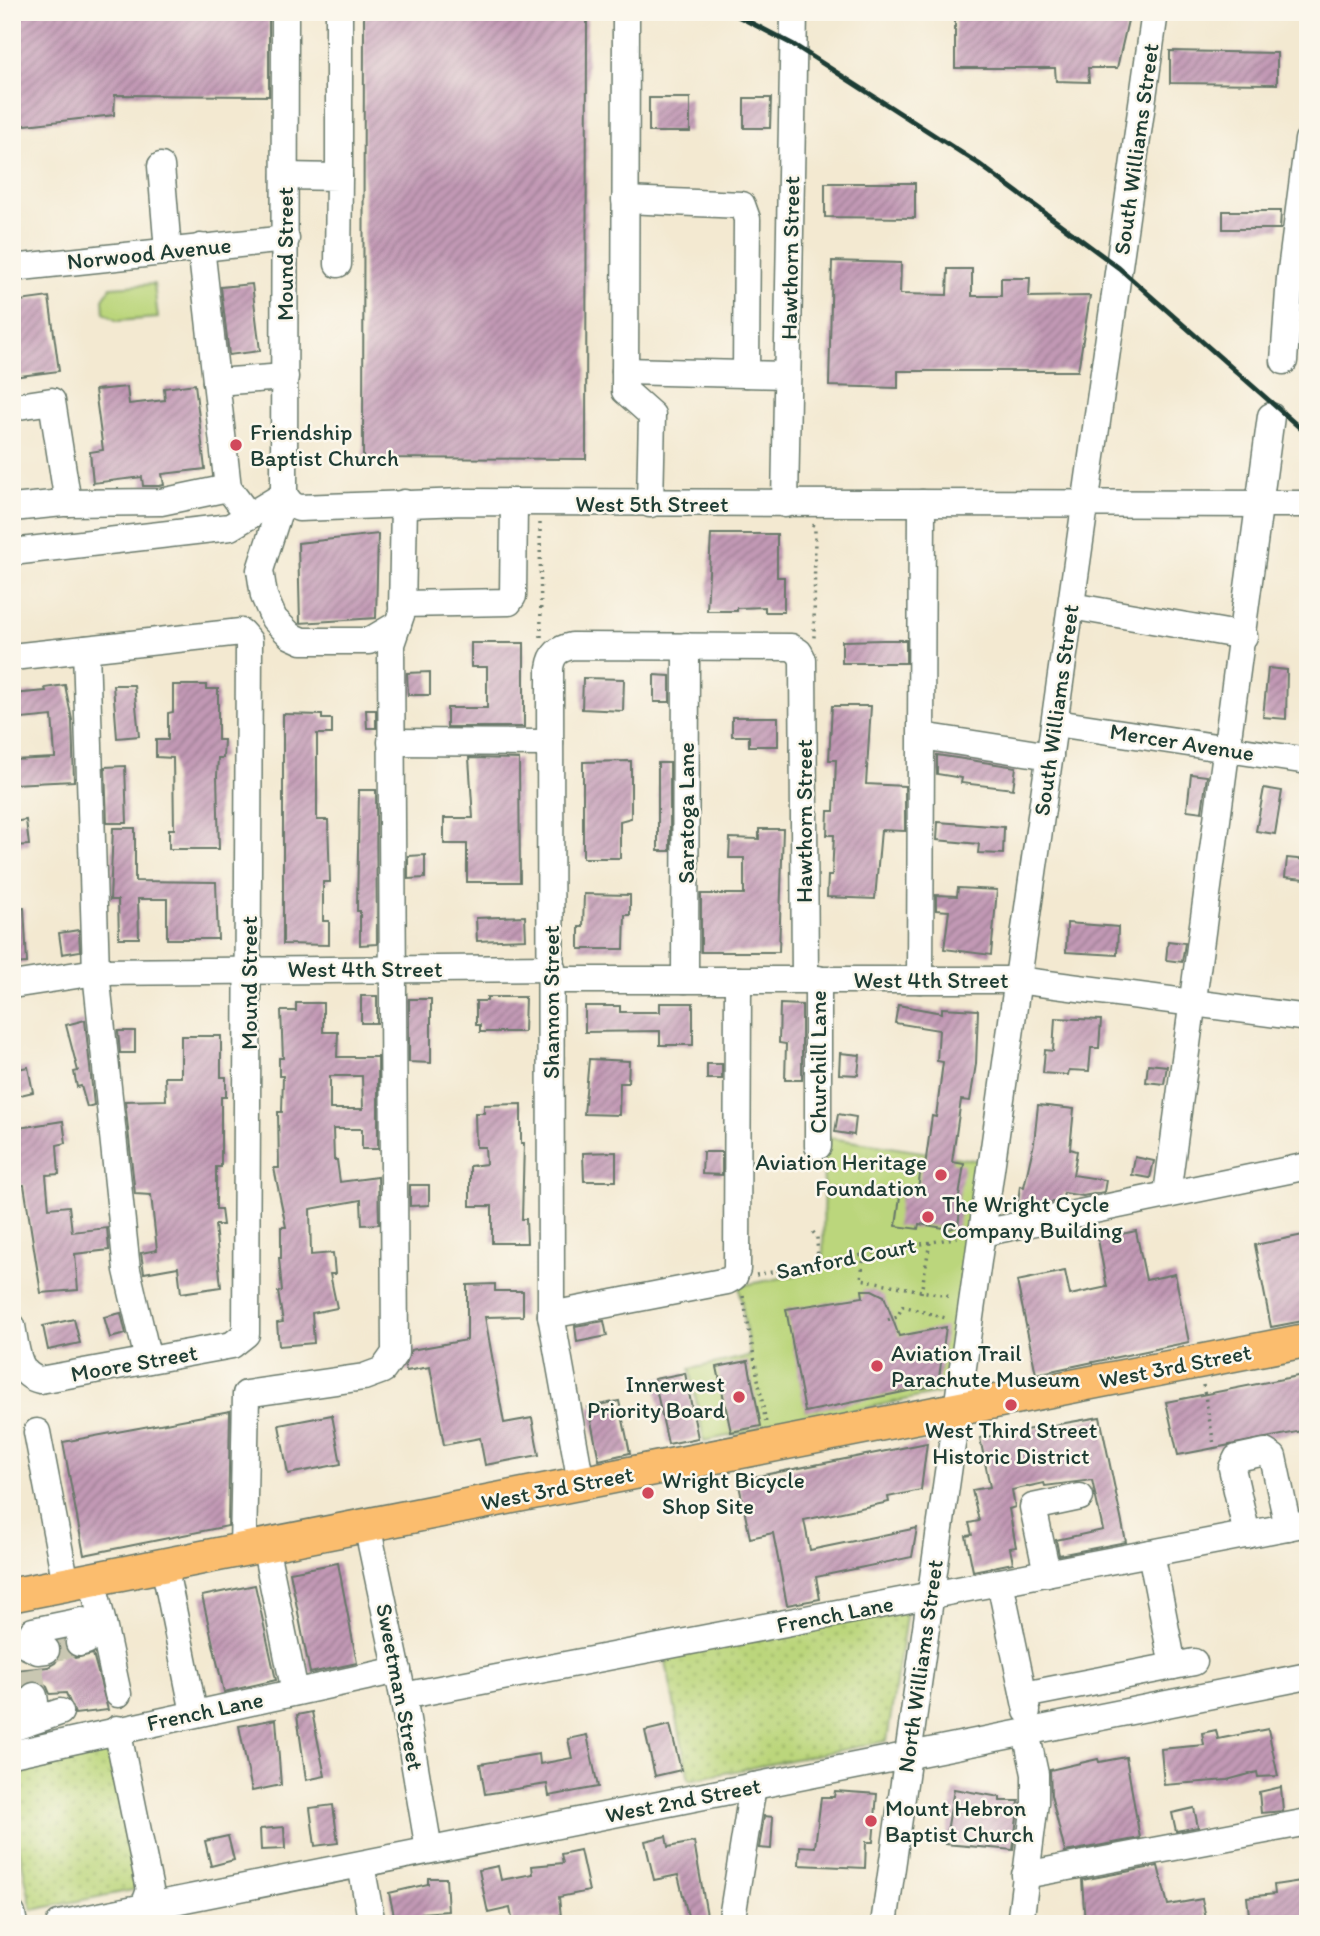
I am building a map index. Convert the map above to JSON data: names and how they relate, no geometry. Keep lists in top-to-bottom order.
{
  "streets": {
    "main road": ["West 3rd Street"],
    "street": [
      "South Williams Street",
      "Norwood Avenue",
      "Mound Street",
      "Hawthorn Street",
      "West 5th Street",
      "Mercer Avenue",
      "Saratoga Lane",
      "West 4th Street",
      "Shannon Street",
      "Churchill Lane",
      "Moore Street",
      "French Lane",
      "North Williams Street",
      "Sweetman Street",
      "West 2nd Street"
    ],
    "path": ["Sanford Court"]
  },
  "crossings": [
    ["South Williams Street", "West 5th Street"],
    ["South Williams Street", "Mercer Avenue"],
    ["South Williams Street", "West 4th Street"],
    ["South Williams Street", "Sanford Court"],
    ["South Williams Street", "West 3rd Street"],
    ["South Williams Street", "North Williams Street"],
    ["Norwood Avenue", "Mound Street"],
    ["Mound Street", "West 5th Street"],
    ["Mound Street", "West 4th Street"],
    ["Mound Street", "Moore Street"],
    ["Hawthorn Street", "West 5th Street"],
    ["Hawthorn Street", "West 4th Street"],
    ["Hawthorn Street", "Churchill Lane"],
    ["Saratoga Lane", "West 4th Street"],
    ["West 4th Street", "Shannon Street"],
    ["West 4th Street", "Churchill Lane"],
    ["Shannon Street", "West 3rd Street"],
    ["West 3rd Street", "North Williams Street"],
    ["West 3rd Street", "Sweetman Street"],
    ["French Lane", "North Williams Street"],
    ["French Lane", "Sweetman Street"],
    ["North Williams Street", "West 2nd Street"],
    ["Sweetman Street", "West 2nd Street"]
  ],
  "places": [
    "Friendship Baptist Church",
    "Aviation Heritage Foundation",
    "The Wright Cycle Company Building",
    "Aviation Trail Parachute Museum",
    "Innerwest Priority Board",
    "West Third Street Historic District",
    "Wright Bicycle Shop Site",
    "Mount Hebron Baptist Church"
  ]
}
